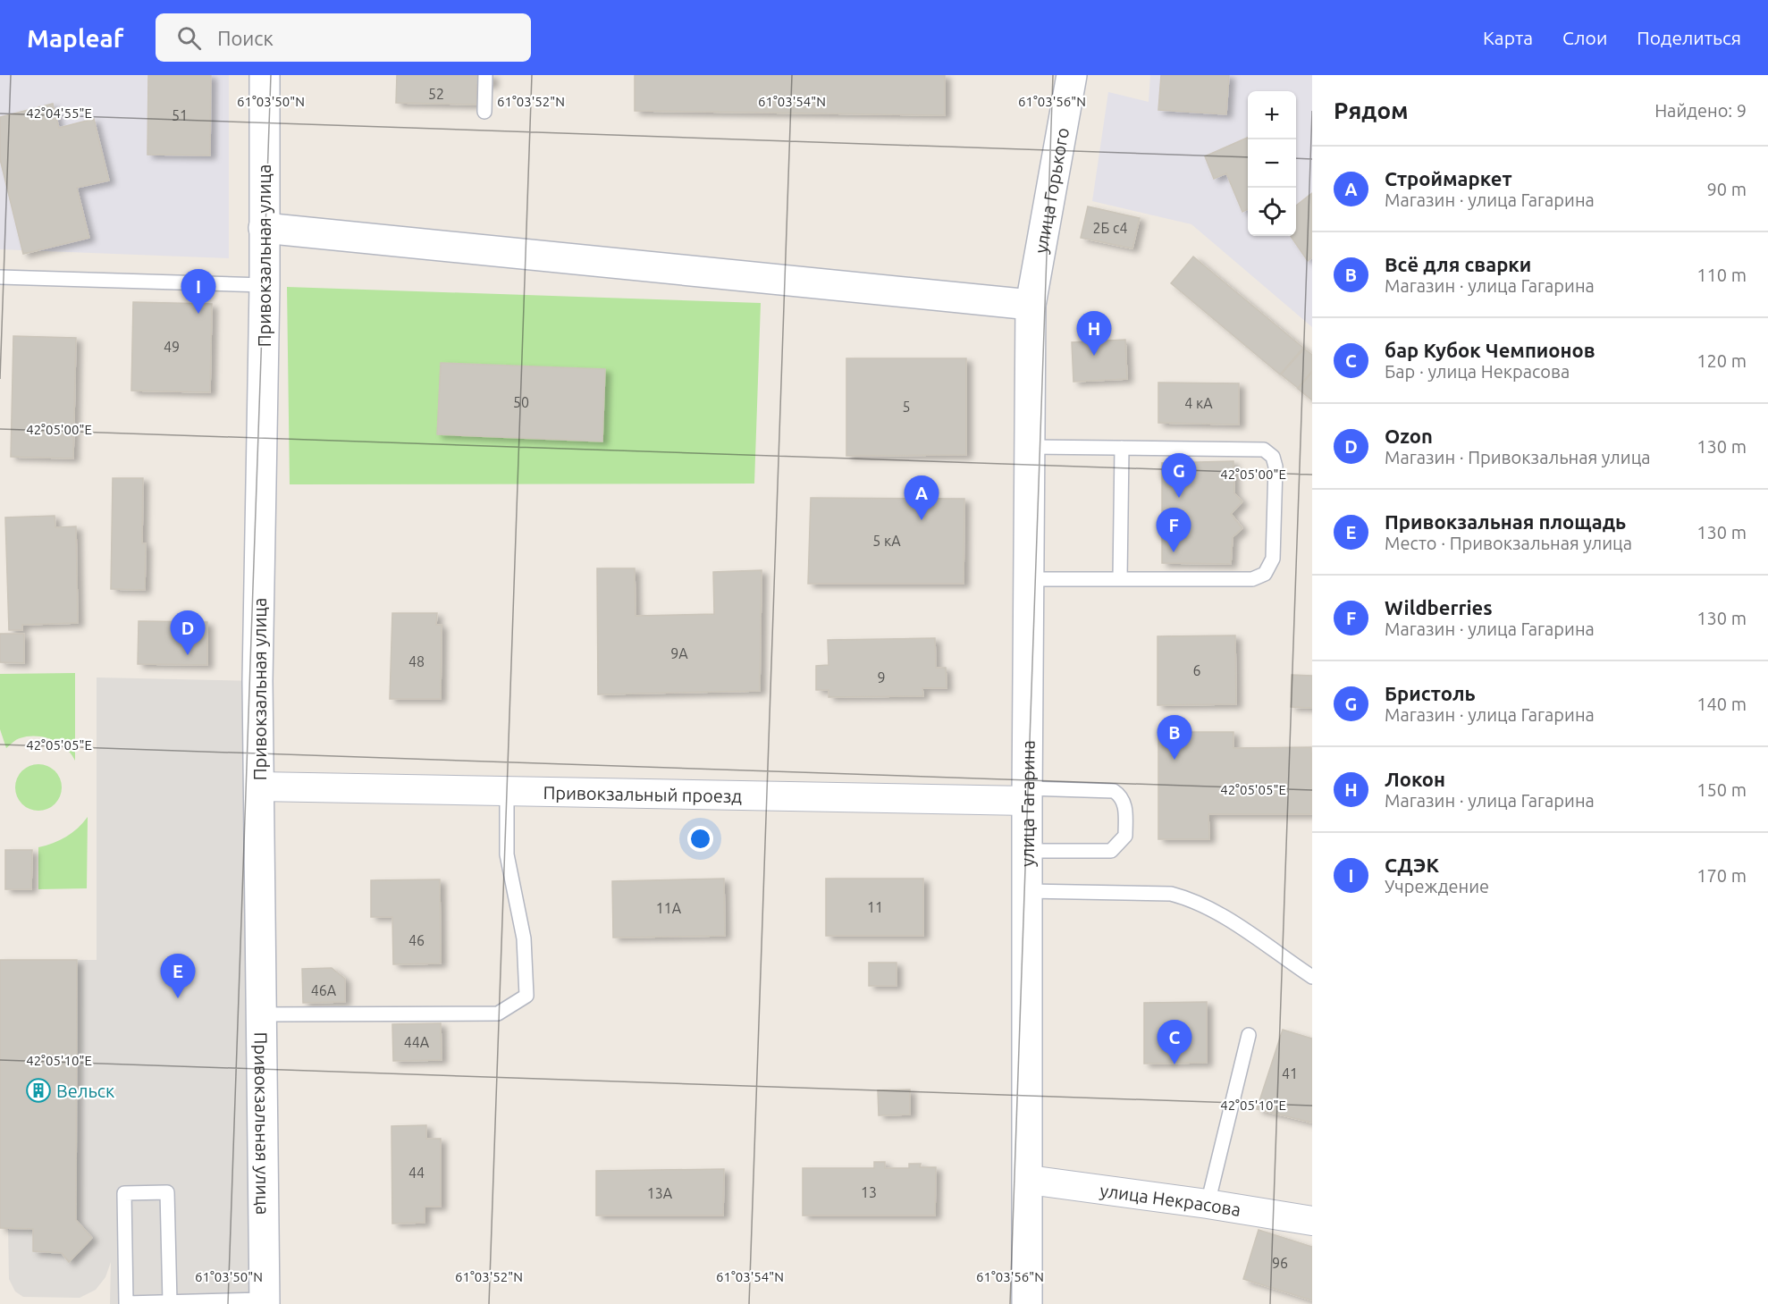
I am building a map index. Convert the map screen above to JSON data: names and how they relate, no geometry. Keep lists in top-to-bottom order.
{
  "streets": {
    "street": [
      "улица Горького",
      "Привокзальная улица",
      "Привокзальный проезд",
      "улица Гагарина",
      "улица Некрасова"
    ]
  },
  "crossings": [
    ["улица Горького", "улица Гагарина"],
    ["Привокзальная улица", "Привокзальный проезд"],
    ["Привокзальный проезд", "улица Гагарина"],
    ["улица Гагарина", "улица Некрасова"]
  ],
  "places": {
    "building": ["Вельск"]
  },
  "house_numbers": [
    "52",
    "51",
    "2Б с4",
    "49",
    "50",
    "4 кА",
    "5",
    "5 кА",
    "9А",
    "48",
    "6",
    "9",
    "11",
    "11А",
    "46",
    "46А",
    "44А",
    "41",
    "44",
    "13",
    "13А",
    "96"
  ],
  "page": {
    "header": "Mapleaf",
    "search": "Поиск",
    "nav": ["Карта", "Слои", "Поделиться"],
    "heading": ["Рядом", "Найдено: 9"],
    "map_buttons": ["+", "−"],
    "list": [
      {
        "mark": "A",
        "name": "Строймаркет",
        "note": "Магазин · улица Гагарина",
        "value": "90 m"
      },
      {
        "mark": "B",
        "name": "Всё для сварки",
        "note": "Магазин · улица Гагарина",
        "value": "110 m"
      },
      {
        "mark": "C",
        "name": "бар Кубок Чемпионов",
        "note": "Бар · улица Некрасова",
        "value": "120 m"
      },
      {
        "mark": "D",
        "name": "Ozon",
        "note": "Магазин · Привокзальная улица",
        "value": "130 m"
      },
      {
        "mark": "E",
        "name": "Привокзальная площадь",
        "note": "Место · Привокзальная улица",
        "value": "130 m"
      },
      {
        "mark": "F",
        "name": "Wildberries",
        "note": "Магазин · улица Гагарина",
        "value": "130 m"
      },
      {
        "mark": "G",
        "name": "Бристоль",
        "note": "Магазин · улица Гагарина",
        "value": "140 m"
      },
      {
        "mark": "H",
        "name": "Локон",
        "note": "Магазин · улица Гагарина",
        "value": "150 m"
      },
      {
        "mark": "I",
        "name": "СДЭК",
        "note": "Учреждение",
        "value": "170 m"
      }
    ],
    "pins": [
      "I",
      "H",
      "G",
      "A",
      "F",
      "D",
      "B",
      "E",
      "C"
    ]
  },
  "coordinates": [
    "61°03'50\"N",
    "61°03'52\"N",
    "61°03'54\"N",
    "61°03'56\"N",
    "42°04'55\"E",
    "42°05'00\"E",
    "42°05'05\"E",
    "42°05'10\"E"
  ]
}
